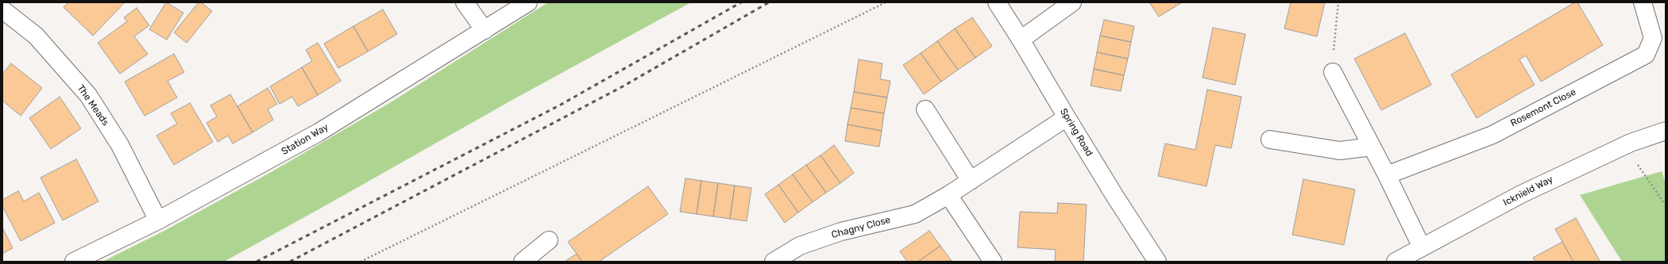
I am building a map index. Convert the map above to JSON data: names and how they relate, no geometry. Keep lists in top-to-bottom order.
{
  "streets": {
    "street": [
      "The Meads",
      "Rosemont Close",
      "Spring Road",
      "Station Way",
      "Icknield Way",
      "Chagny Close"
    ]
  },
  "crossings": [
    ["The Meads", "Station Way"],
    ["Spring Road", "Chagny Close"]
  ]
}
